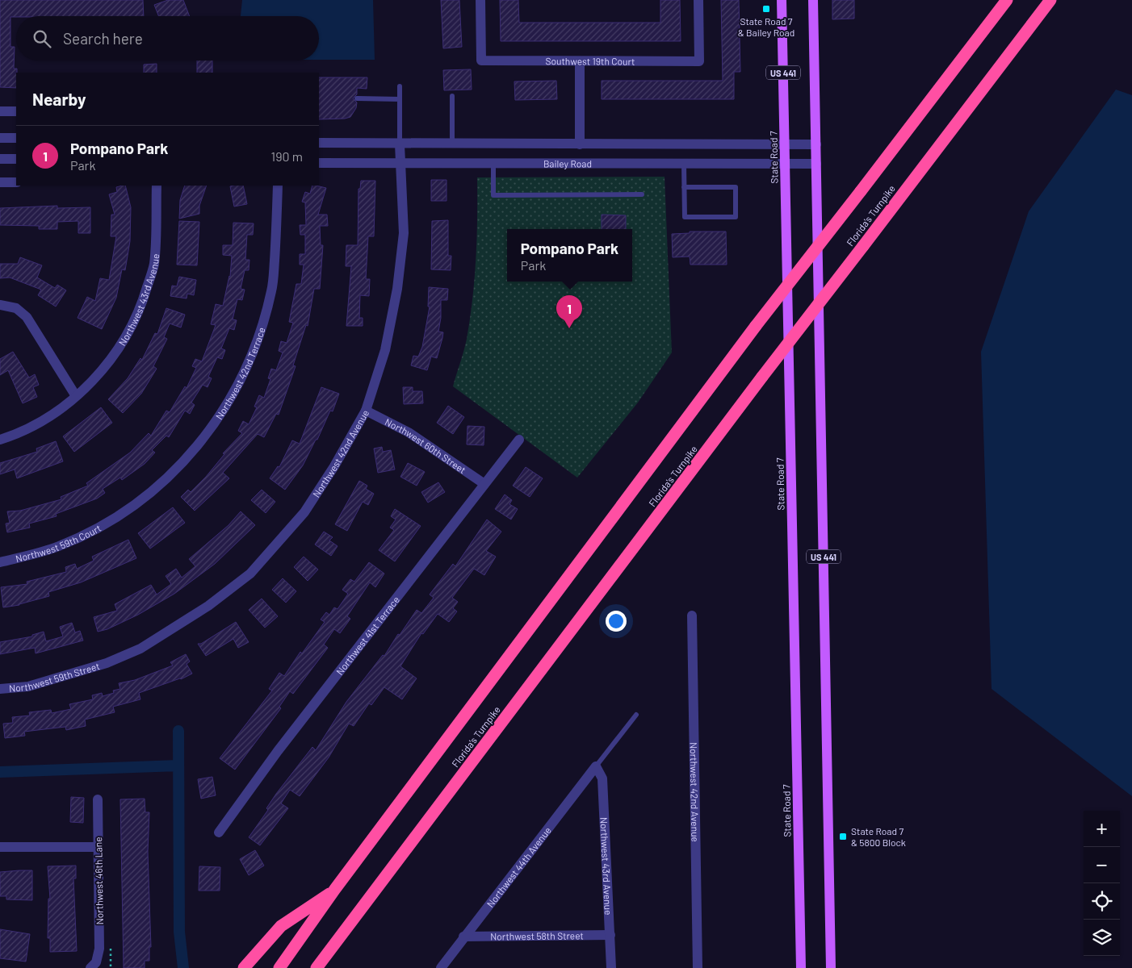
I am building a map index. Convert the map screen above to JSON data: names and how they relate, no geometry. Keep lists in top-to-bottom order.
{
  "streets": {
    "highway": ["Florida's Turnpike"],
    "main road": ["US 441", "State Road 7"],
    "street": [
      "Southwest 19th Court",
      "Bailey Road",
      "Northwest 43rd Avenue",
      "Northwest 42nd Terrace",
      "Northwest 60th Street",
      "Northwest 42nd Avenue",
      "Northwest 59th Court",
      "Northwest 41st Terrace",
      "Northwest 59th Street",
      "Northwest 44th Avenue",
      "Northwest 46th Lane",
      "Northwest 58th Street"
    ]
  },
  "crossings": [
    ["US 441", "Bailey Road"],
    ["State Road 7", "Bailey Road"],
    ["Bailey Road", "Northwest 42nd Avenue"],
    ["Northwest 43rd Avenue", "Northwest 44th Avenue"],
    ["Northwest 43rd Avenue", "Northwest 58th Street"],
    ["Northwest 42nd Terrace", "Northwest 59th Court"],
    ["Northwest 60th Street", "Northwest 42nd Avenue"],
    ["Northwest 60th Street", "Northwest 41st Terrace"],
    ["Northwest 42nd Avenue", "Northwest 59th Street"],
    ["Northwest 44th Avenue", "Northwest 58th Street"]
  ],
  "places": {
    "transit": ["State Road 7 & Bailey Road", "State Road 7 & 5800 Block"]
  },
  "page": {
    "search": "Search here",
    "heading": "Nearby",
    "list": [
      {
        "mark": "1",
        "name": "Pompano Park",
        "note": "Park",
        "value": "190 m"
      }
    ],
    "popup": ["Pompano Park", "Park"],
    "pins": "1",
    "map_buttons": ["+", "−"]
  }
}
